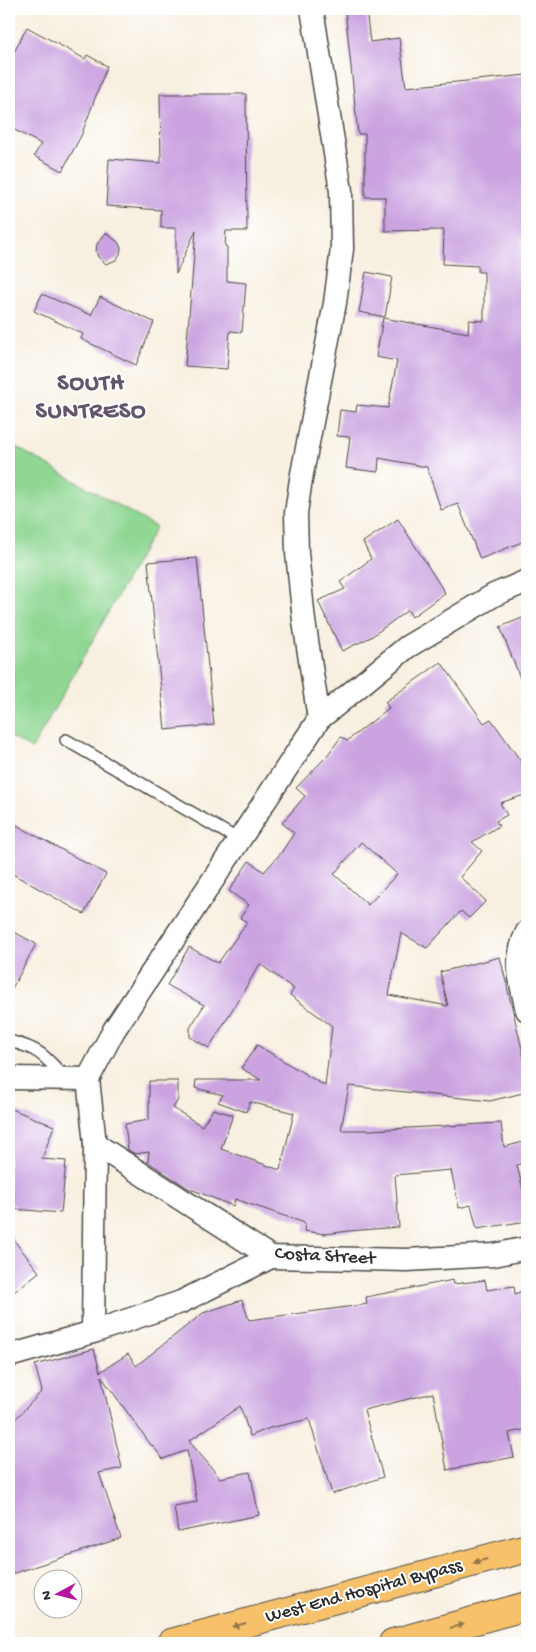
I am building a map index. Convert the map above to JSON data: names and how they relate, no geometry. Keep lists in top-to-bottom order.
{
  "streets": {
    "highway": ["West End Hospital Bypass"],
    "street": ["Costa Street"]
  },
  "districts": ["SOUTH SUNTRESO"],
  "north": "left"
}
